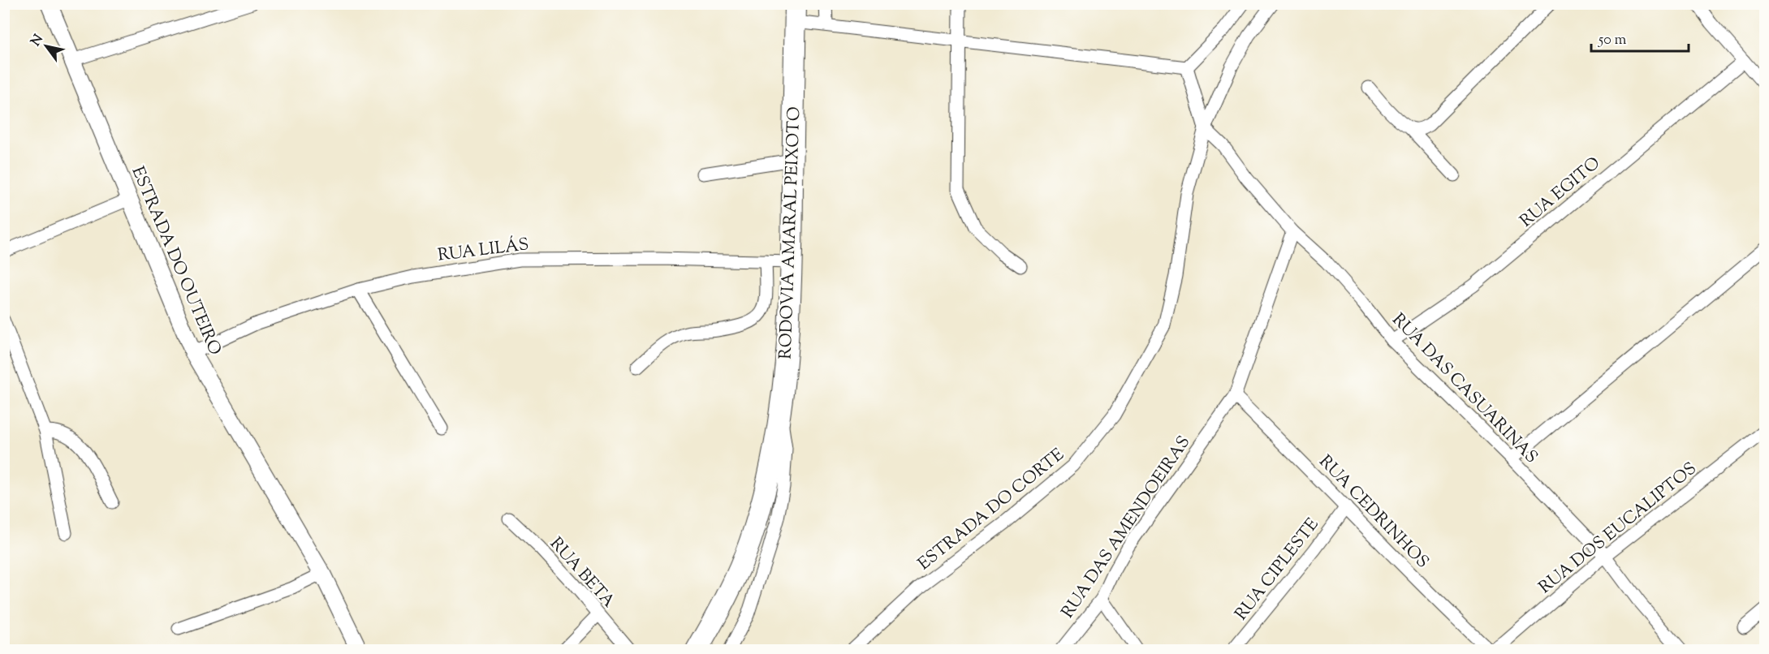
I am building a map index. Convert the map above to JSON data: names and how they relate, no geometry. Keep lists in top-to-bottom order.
{
  "streets": {
    "highway": ["RODOVIA AMARAL PEIXOTO"],
    "street": [
      "RUA EGITO",
      "RUA LILÁS",
      "ESTRADA DO OUTEIRO",
      "RUA DAS CASUARINAS",
      "ESTRADA DO CORTE",
      "RUA CEDRINHOS",
      "RUA DAS AMENDOEIRAS",
      "RUA DOS EUCALIPTOS",
      "RUA CIPLESTE",
      "RUA BETA"
    ]
  },
  "crossings": [
    ["RUA EGITO", "RUA DAS CASUARINAS"],
    ["RODOVIA AMARAL PEIXOTO", "RUA LILÁS"],
    ["RUA LILÁS", "ESTRADA DO OUTEIRO"],
    ["RUA DAS CASUARINAS", "ESTRADA DO CORTE"],
    ["RUA DAS CASUARINAS", "RUA DAS AMENDOEIRAS"],
    ["RUA DAS CASUARINAS", "RUA DOS EUCALIPTOS"],
    ["RUA CEDRINHOS", "RUA DAS AMENDOEIRAS"],
    ["RUA CEDRINHOS", "RUA DOS EUCALIPTOS"],
    ["RUA CEDRINHOS", "RUA CIPLESTE"]
  ],
  "scale_bar": "50 m",
  "north": "top left"
}
